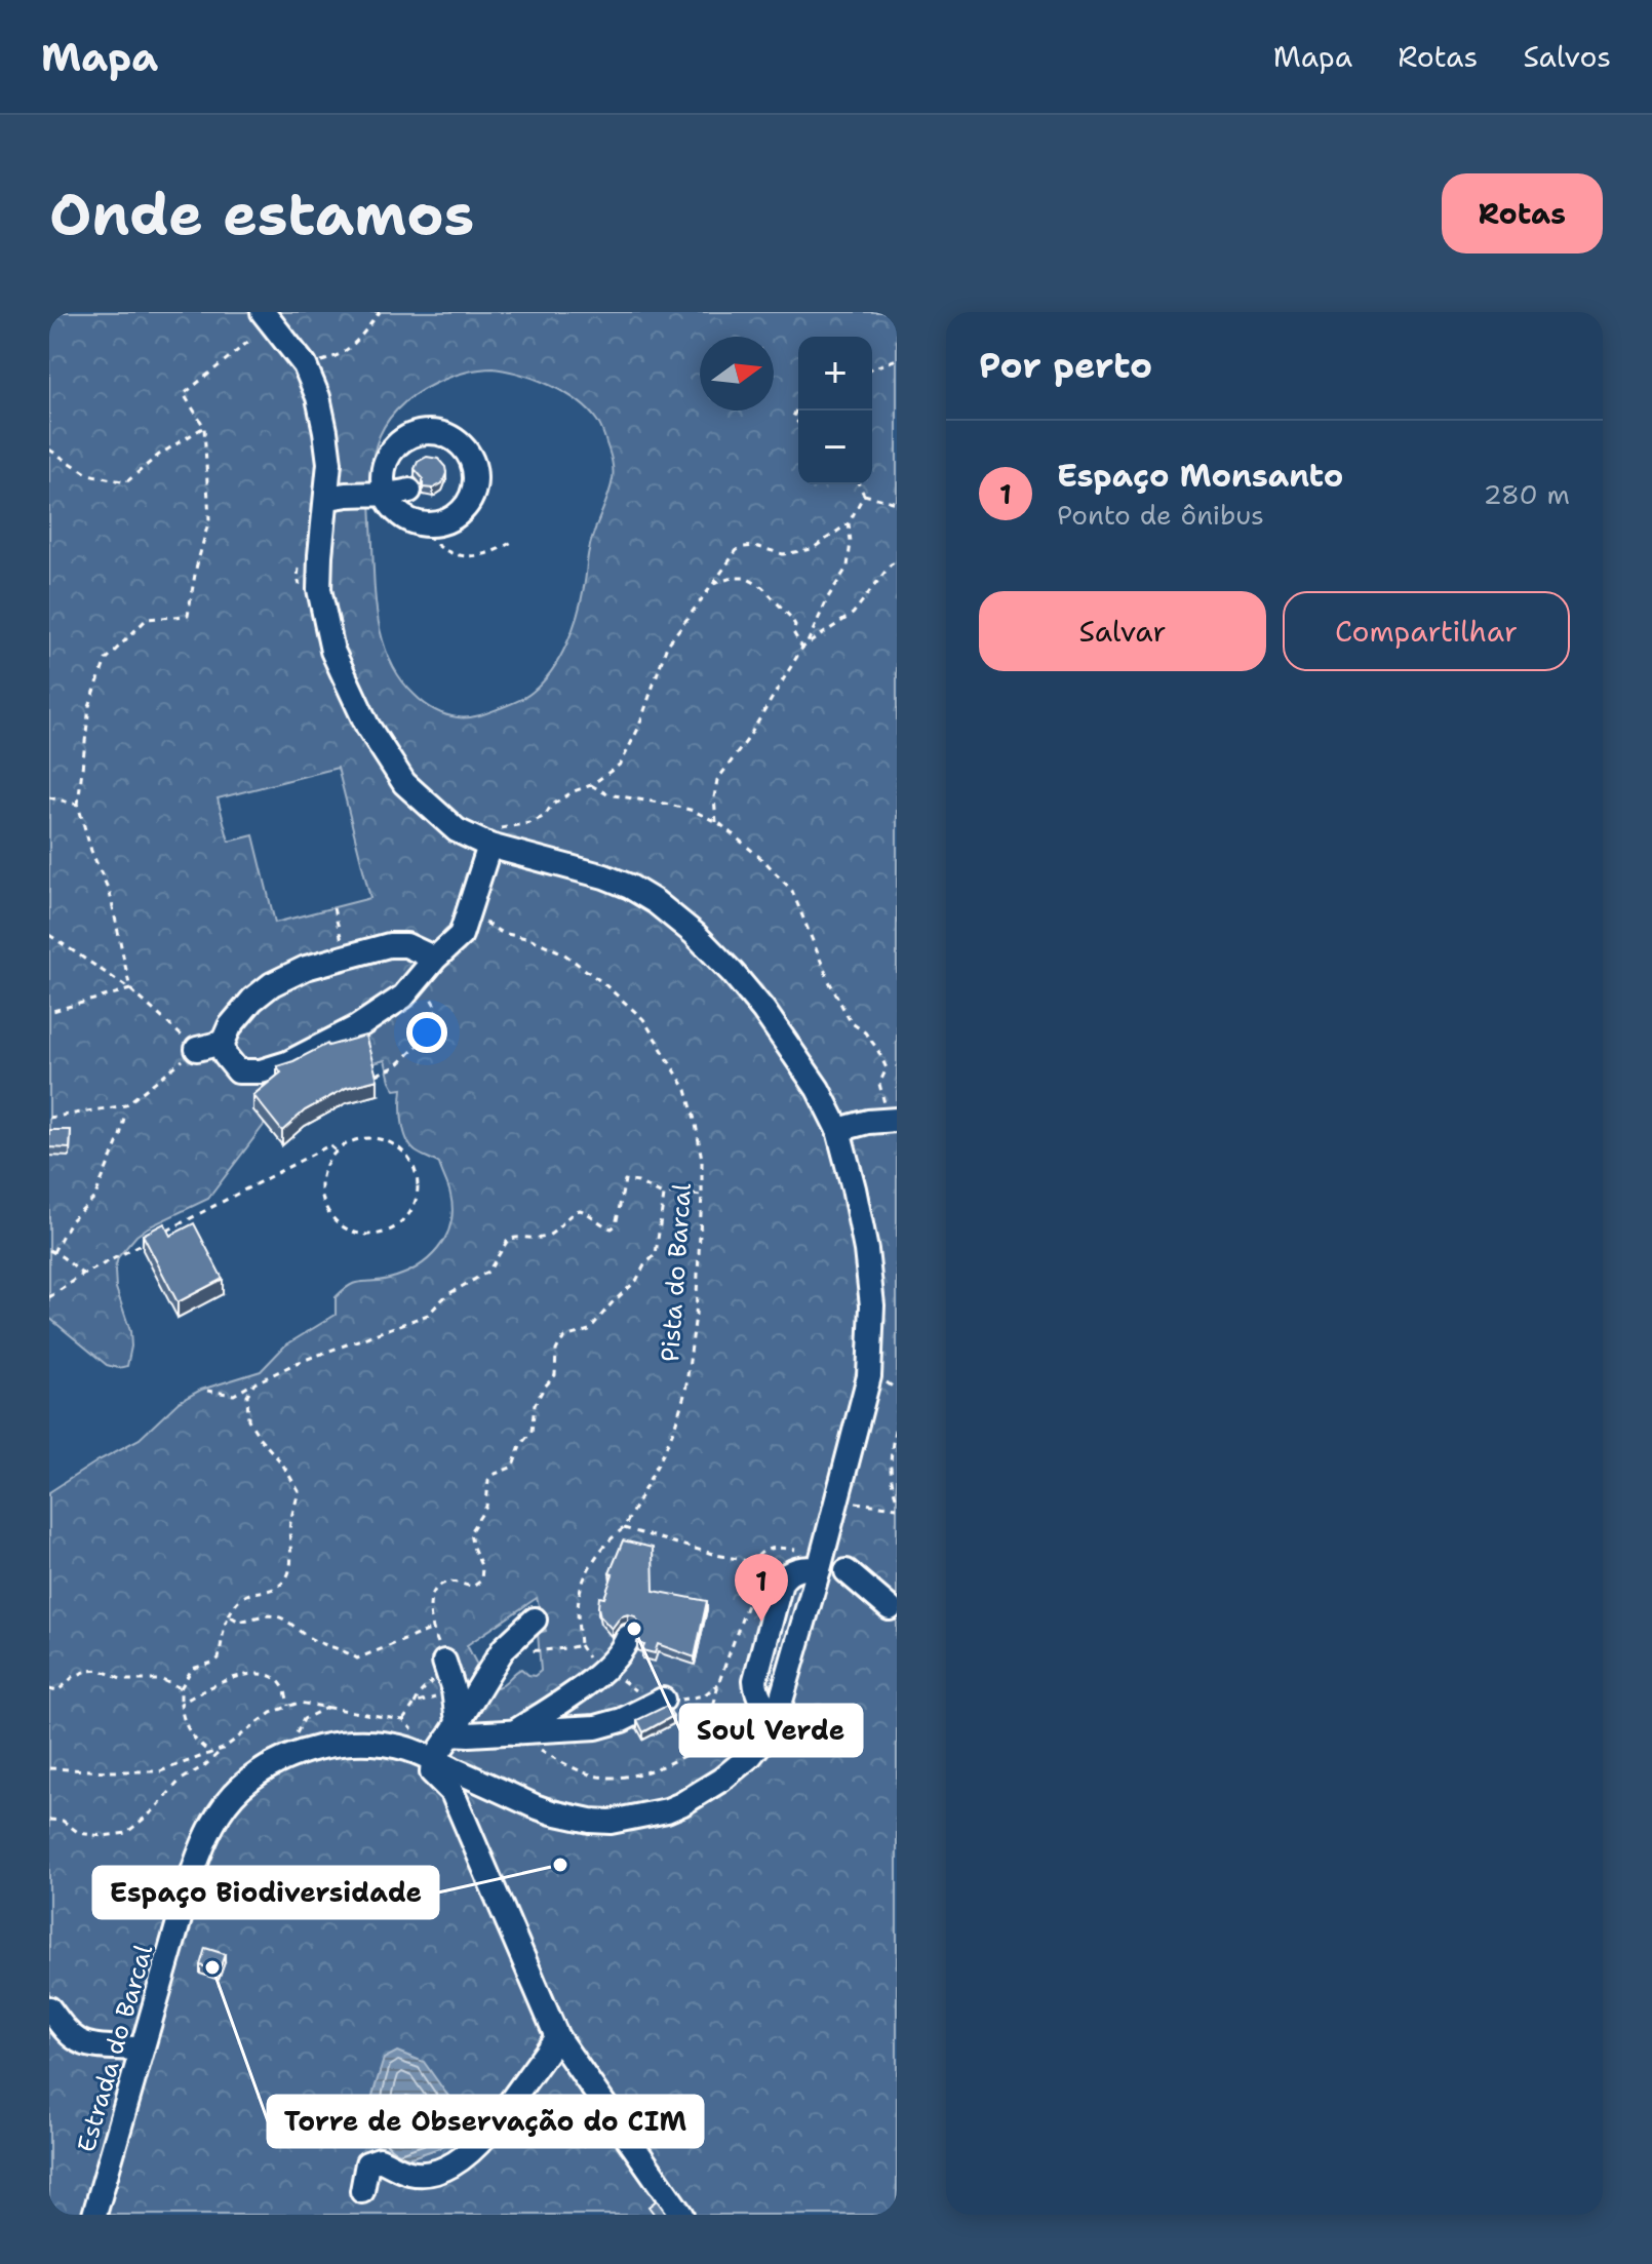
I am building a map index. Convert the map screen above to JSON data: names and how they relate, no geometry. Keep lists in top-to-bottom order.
{
  "streets": {
    "street": ["Estrada do Barcal"],
    "path": ["Pista do Barcal"]
  },
  "places": ["Soul Verde", "Espaço Biodiversidade", "Torre de Observação do CIM"],
  "north": "right",
  "page": {
    "header": "Mapa",
    "nav": ["Mapa", "Rotas", "Salvos"],
    "buttons": [
      "Rotas",
      ["Salvar", "Compartilhar"]
    ],
    "title": "Onde estamos",
    "heading": "Por perto",
    "map_buttons": ["+", "−"],
    "list": [
      {
        "mark": "1",
        "name": "Espaço Monsanto",
        "note": "Ponto de ônibus",
        "value": "280 m"
      }
    ],
    "pins": "1"
  }
}
